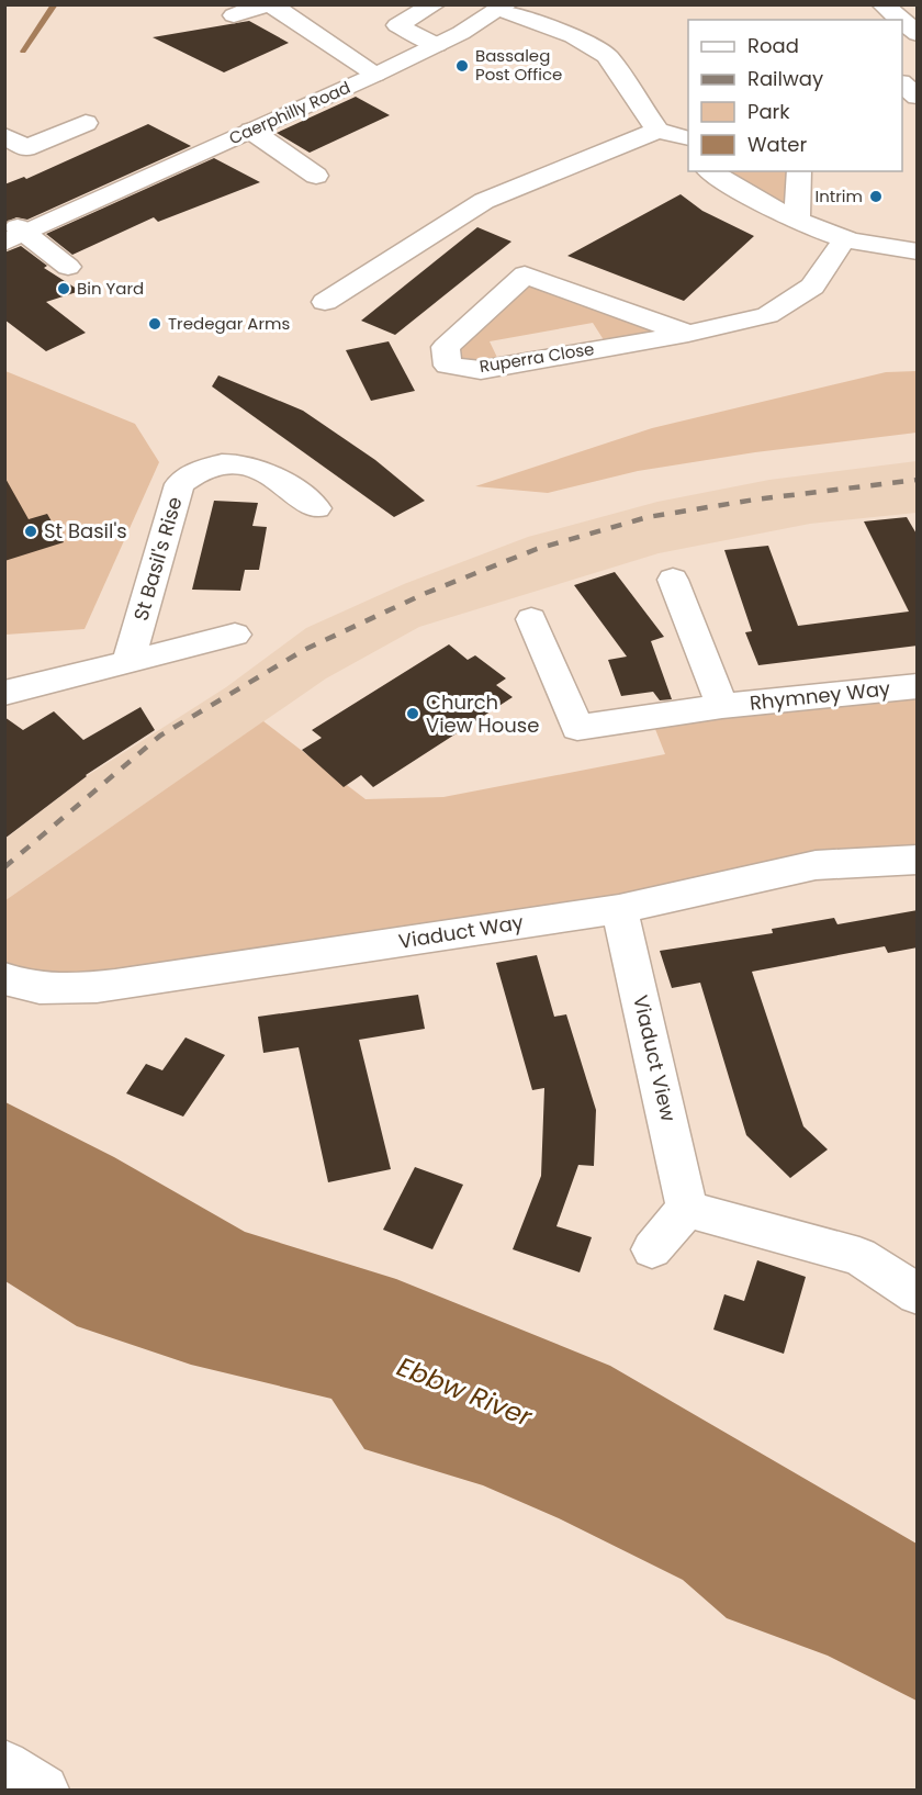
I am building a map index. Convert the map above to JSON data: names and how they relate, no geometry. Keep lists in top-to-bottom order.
{
  "streets": {
    "street": [
      "Caerphilly Road",
      "Ruperra Close",
      "St Basil's Rise",
      "Rhymney Way",
      "Viaduct Way",
      "Viaduct View"
    ]
  },
  "crossings": [
    ["Viaduct Way", "Viaduct View"]
  ],
  "water": ["Ebbw River"],
  "places": [
    "Bassaleg Post Office",
    "Intrim",
    "Bin Yard",
    "Tredegar Arms",
    "St Basil's",
    "Church View House"
  ],
  "legend": [
    "Road",
    "Railway",
    "Park",
    "Water"
  ]
}
